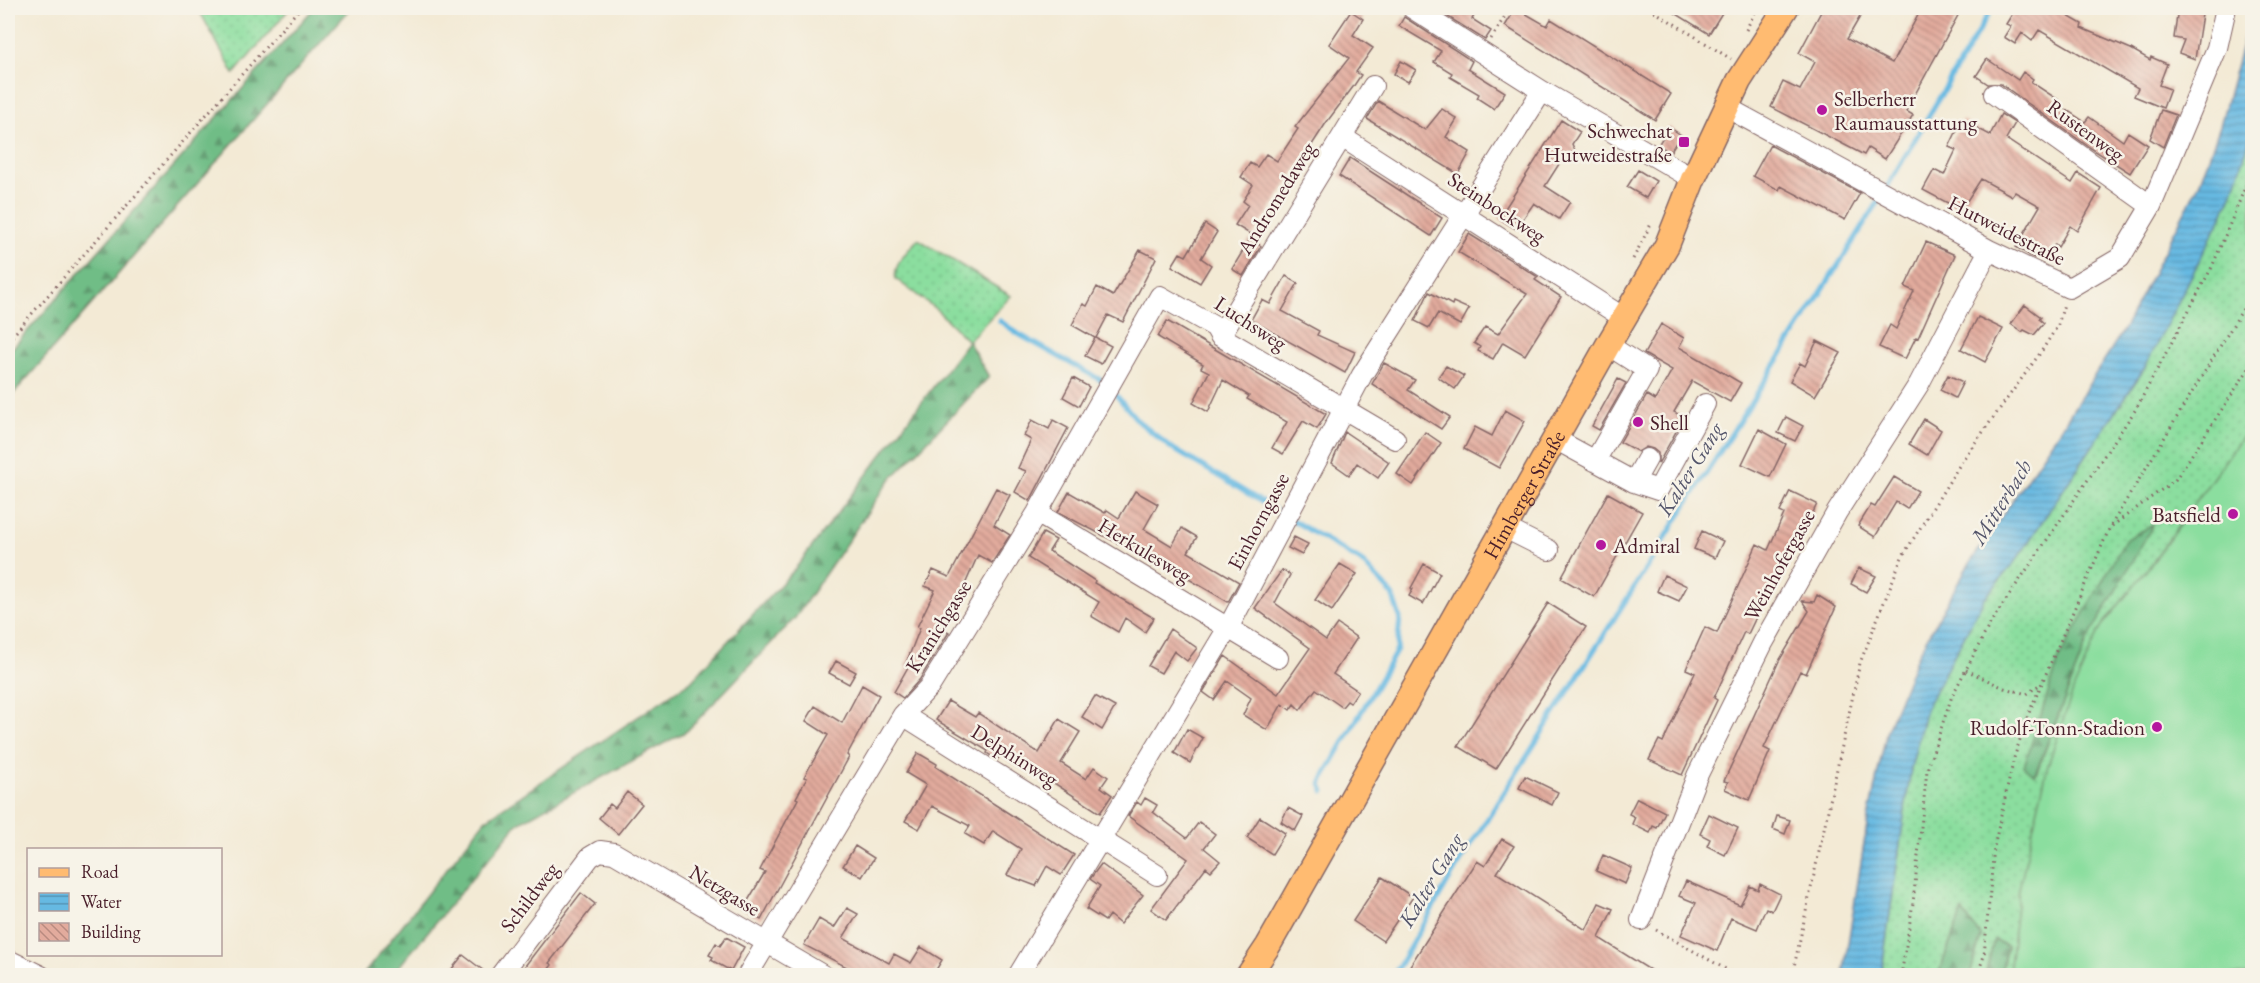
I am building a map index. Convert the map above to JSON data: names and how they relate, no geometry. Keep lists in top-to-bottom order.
{
  "streets": {
    "main road": ["Himberger Straße"],
    "street": [
      "Rustenweg",
      "Andromedaweg",
      "Steinbockweg",
      "Hutweidestraße",
      "Luchsweg",
      "Einhorngasse",
      "Herkulesweg",
      "Weinhofergasse",
      "Kranichgasse",
      "Delphinweg",
      "Netzgasse",
      "Schildweg"
    ]
  },
  "crossings": [
    ["Rustenweg", "Hutweidestraße"],
    ["Andromedaweg", "Steinbockweg"],
    ["Andromedaweg", "Luchsweg"],
    ["Steinbockweg", "Himberger Straße"],
    ["Steinbockweg", "Einhorngasse"],
    ["Hutweidestraße", "Himberger Straße"],
    ["Hutweidestraße", "Weinhofergasse"],
    ["Luchsweg", "Einhorngasse"],
    ["Luchsweg", "Kranichgasse"],
    ["Einhorngasse", "Herkulesweg"],
    ["Einhorngasse", "Delphinweg"],
    ["Herkulesweg", "Kranichgasse"],
    ["Kranichgasse", "Delphinweg"],
    ["Kranichgasse", "Netzgasse"],
    ["Netzgasse", "Schildweg"]
  ],
  "water": ["Kalter Gang", "Mitterbach"],
  "places": {
    "other": [
      "Selberherr Raumausstattung",
      "Shell",
      "Batsfield",
      "Admiral",
      "Rudolf-Tonn-Stadion"
    ],
    "transit": ["Schwechat Hutweidestraße"]
  },
  "legend": ["Road", "Water", "Building"]
}
